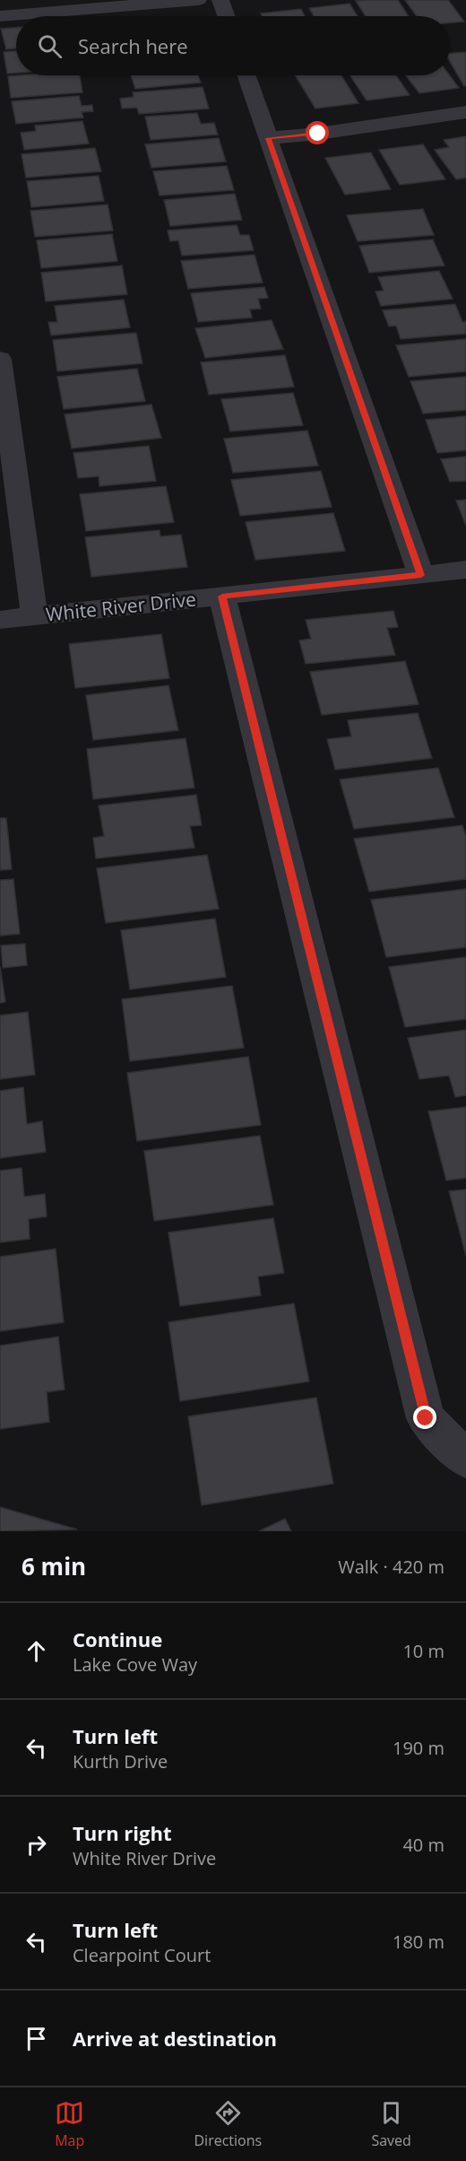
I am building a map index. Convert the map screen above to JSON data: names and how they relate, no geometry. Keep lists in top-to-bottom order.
{
  "streets": {
    "street": ["White River Drive"]
  },
  "page": {
    "search": "Search here",
    "heading": ["6 min", "Walk · 420 m"],
    "list": [
      ["Continue", "Lake Cove Way", "10 m"],
      ["Turn left", "Kurth Drive", "190 m"],
      ["Turn right", "White River Drive", "40 m"],
      ["Turn left", "Clearpoint Court", "180 m"],
      "Arrive at destination"
    ],
    "nav": ["Map", "Directions", "Saved"]
  }
}
